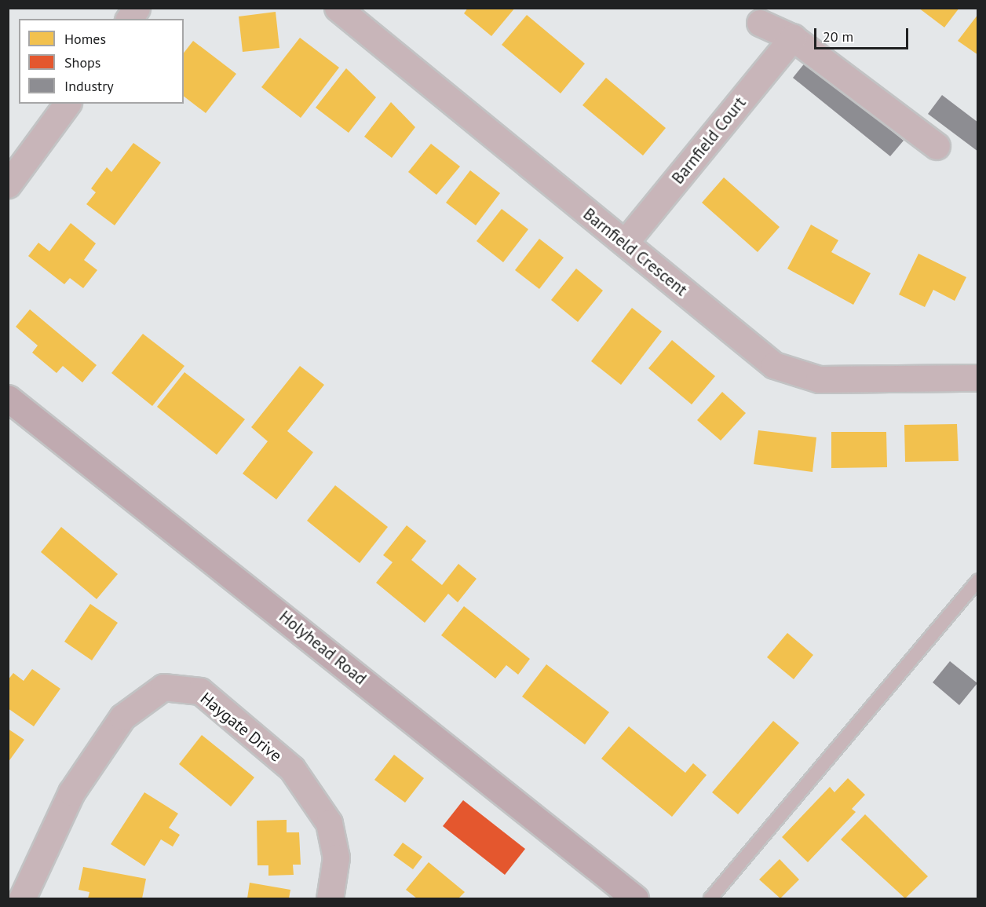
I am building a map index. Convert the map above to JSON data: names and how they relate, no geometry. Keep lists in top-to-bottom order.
{
  "streets": {
    "main road": ["Holyhead Road"],
    "street": ["Barnfield Court", "Barnfield Crescent", "Haygate Drive"]
  },
  "crossings": [
    ["Barnfield Court", "Barnfield Crescent"]
  ],
  "legend": ["Homes", "Shops", "Industry"],
  "scale_bar": "20 m"
}
